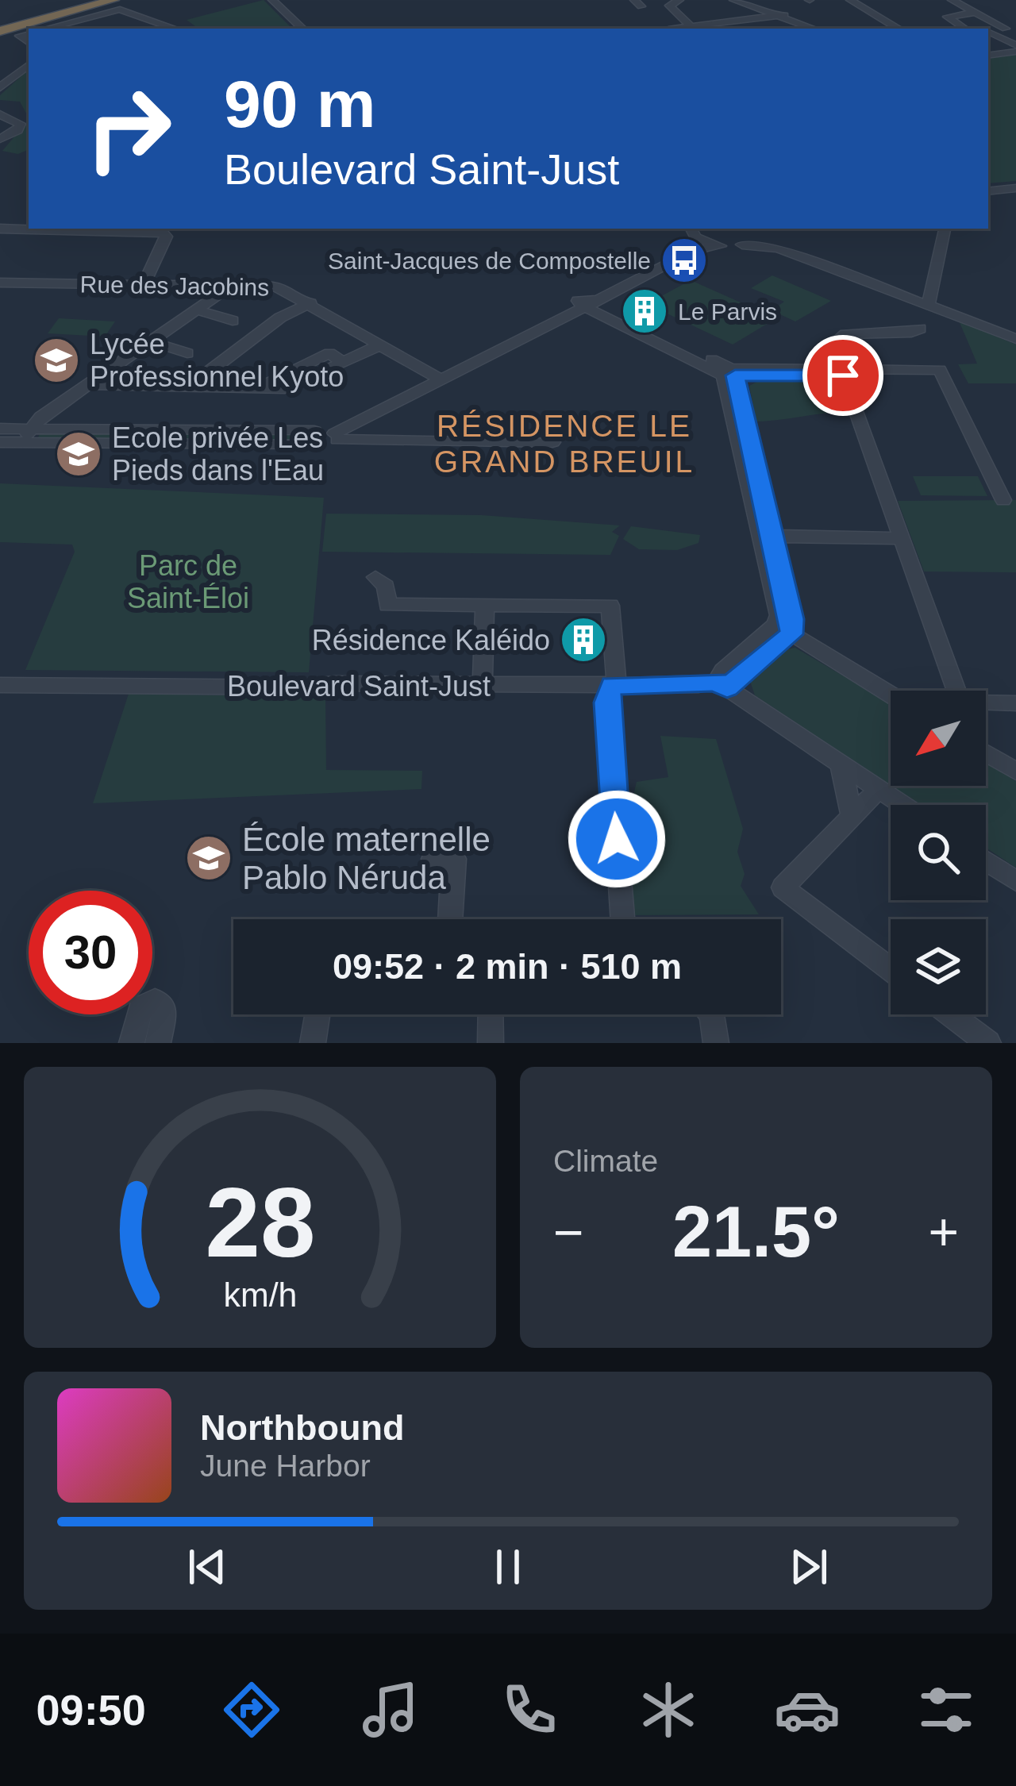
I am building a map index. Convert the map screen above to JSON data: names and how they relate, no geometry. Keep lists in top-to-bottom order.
{
  "streets": {
    "street": ["Rue des Jacobins", "Boulevard Saint-Just"]
  },
  "districts": ["RÉSIDENCE LE GRAND BREUIL"],
  "parks": ["Parc de Saint-Éloi"],
  "places": {
    "bus stop": ["Saint-Jacques de Compostelle"],
    "building": ["Le Parvis", "Résidence Kaléido"],
    "school or university": ["Lycée Professionnel Kyoto", "Ecole privée Les Pieds dans l'Eau", "École maternelle Pablo Néruda"]
  },
  "north": "bottom left",
  "page": {
    "turn": ["90 m", "Boulevard Saint-Just"],
    "limit": "30",
    "trip": "09:52 · 2 min · 510 m",
    "tile": "Climate",
    "heat": ["−", "21.5°", "+"],
    "song": ["Northbound", "June Harbor"],
    "tabs": "09:50",
    "gauge": ["28", "km/h"]
  }
}
